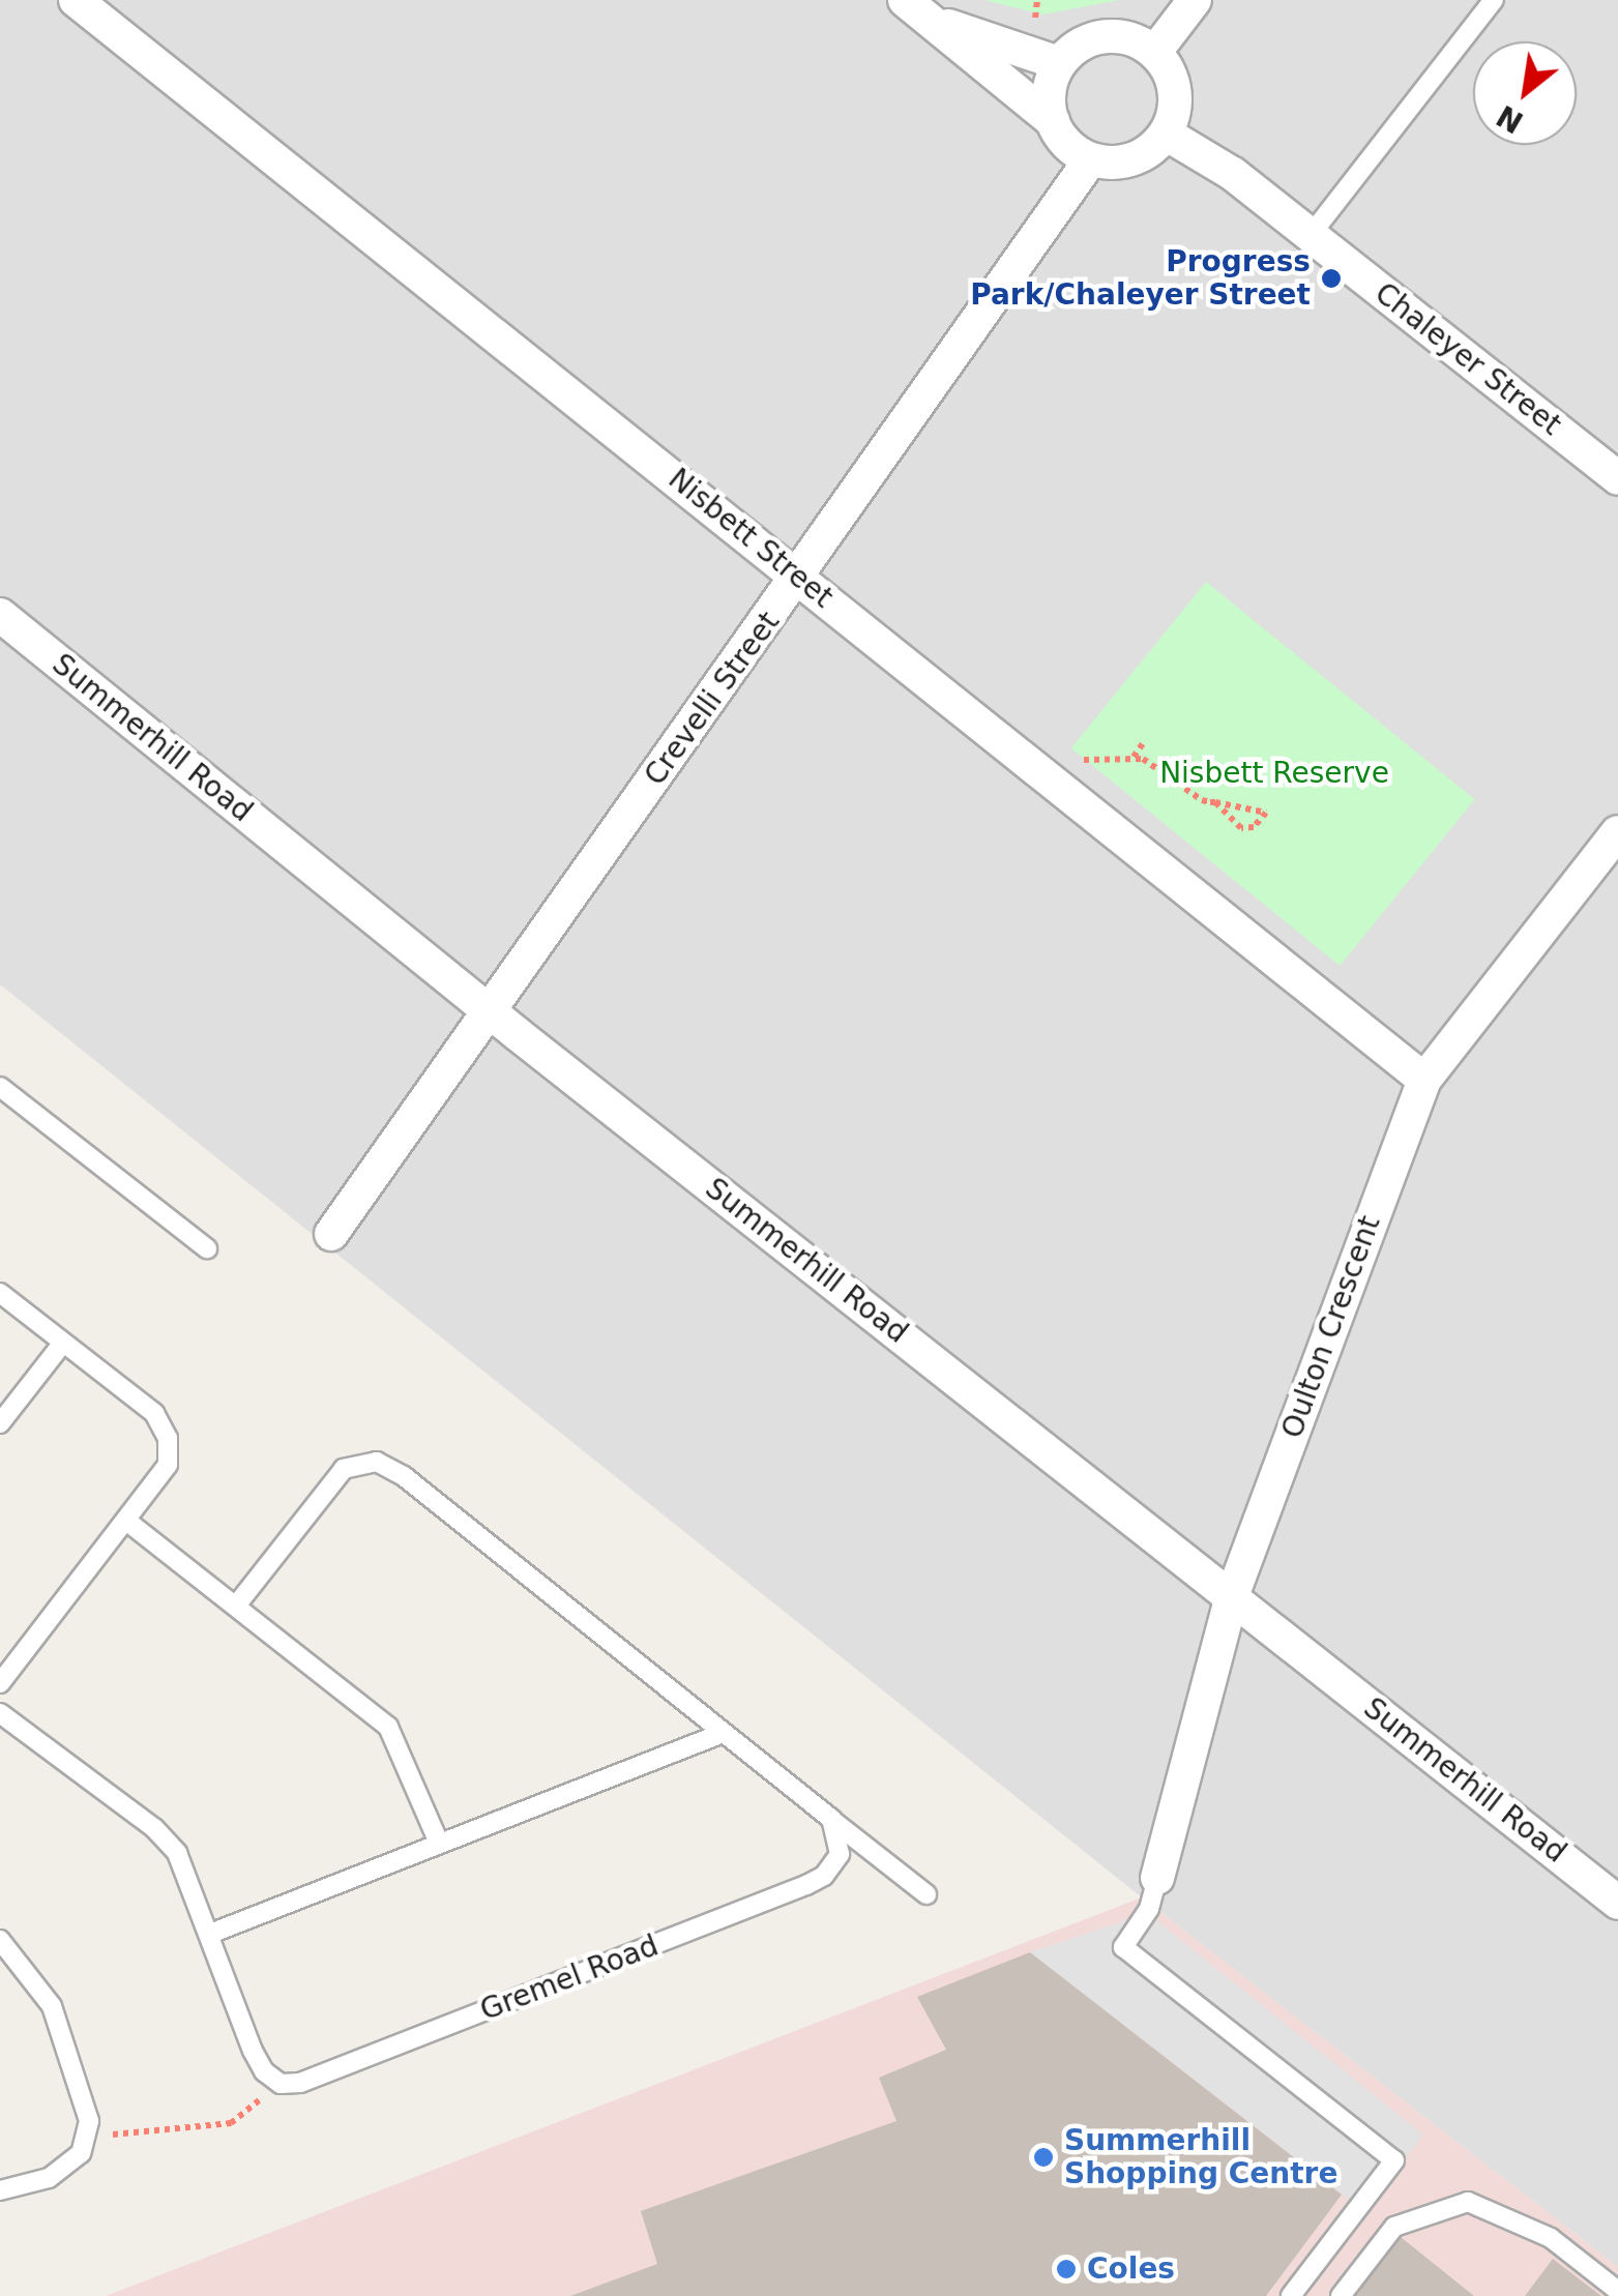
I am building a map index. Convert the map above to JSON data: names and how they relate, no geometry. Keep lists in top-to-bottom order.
{
  "streets": {
    "street": [
      "Chaleyer Street",
      "Nisbett Street",
      "Crevelli Street",
      "Summerhill Road",
      "Oulton Crescent"
    ],
    "lane": ["Gremel Road"]
  },
  "crossings": [
    ["Chaleyer Street", "Crevelli Street"],
    ["Nisbett Street", "Crevelli Street"],
    ["Nisbett Street", "Oulton Crescent"],
    ["Crevelli Street", "Summerhill Road"],
    ["Summerhill Road", "Oulton Crescent"]
  ],
  "parks": ["Nisbett Reserve"],
  "places": ["Progress Park/Chaleyer Street", "Summerhill Shopping Centre", "Coles"],
  "north": "bottom left"
}
